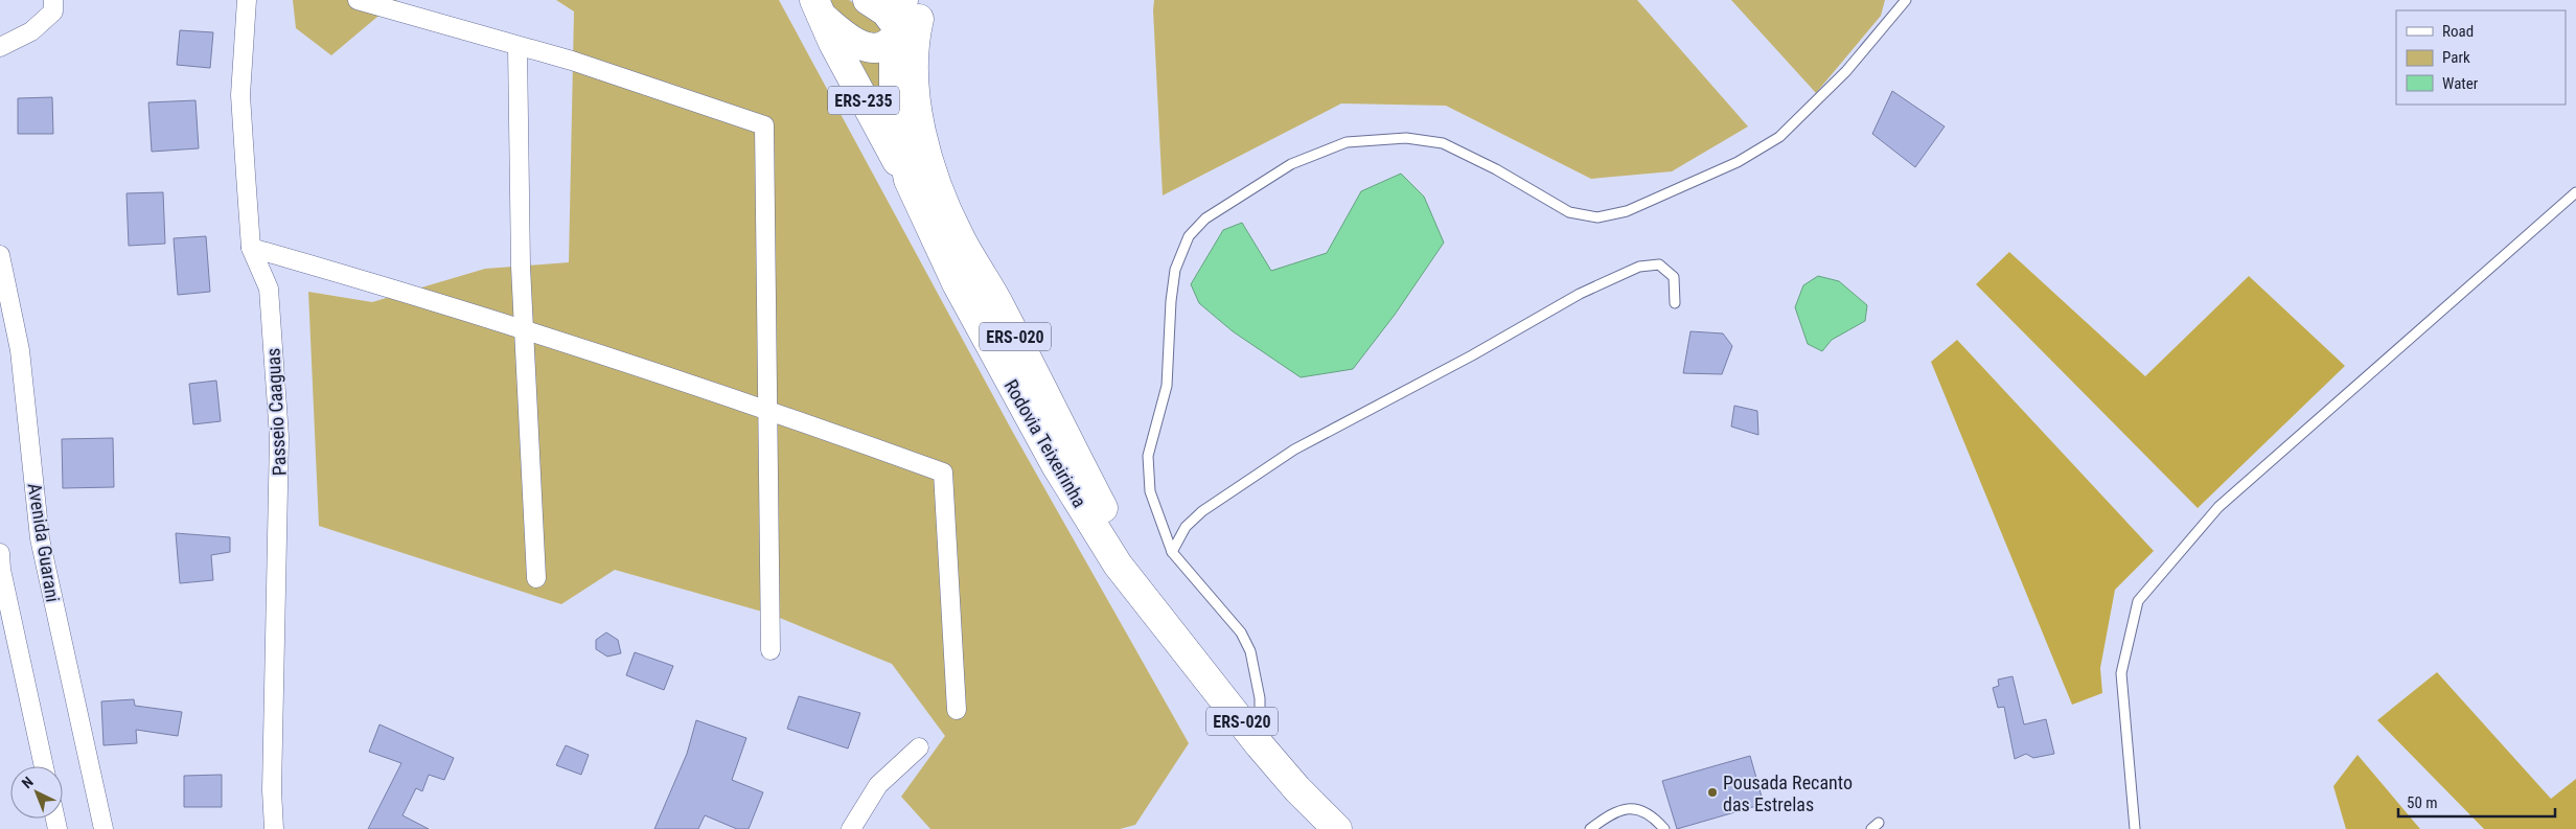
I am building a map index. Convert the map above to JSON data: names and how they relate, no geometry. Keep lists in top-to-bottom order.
{
  "streets": {
    "main road": ["ERS-235", "ERS-020", "Rodovia Teixeirinha"],
    "street": ["Passeio Caaguas", "Avenida Guarani"]
  },
  "crossings": [
    ["ERS-235", "Rodovia Teixeirinha"]
  ],
  "places": ["Pousada Recanto das Estrelas"],
  "legend": ["Road", "Park", "Water"],
  "scale_bar": "50 m",
  "north": "top left"
}
